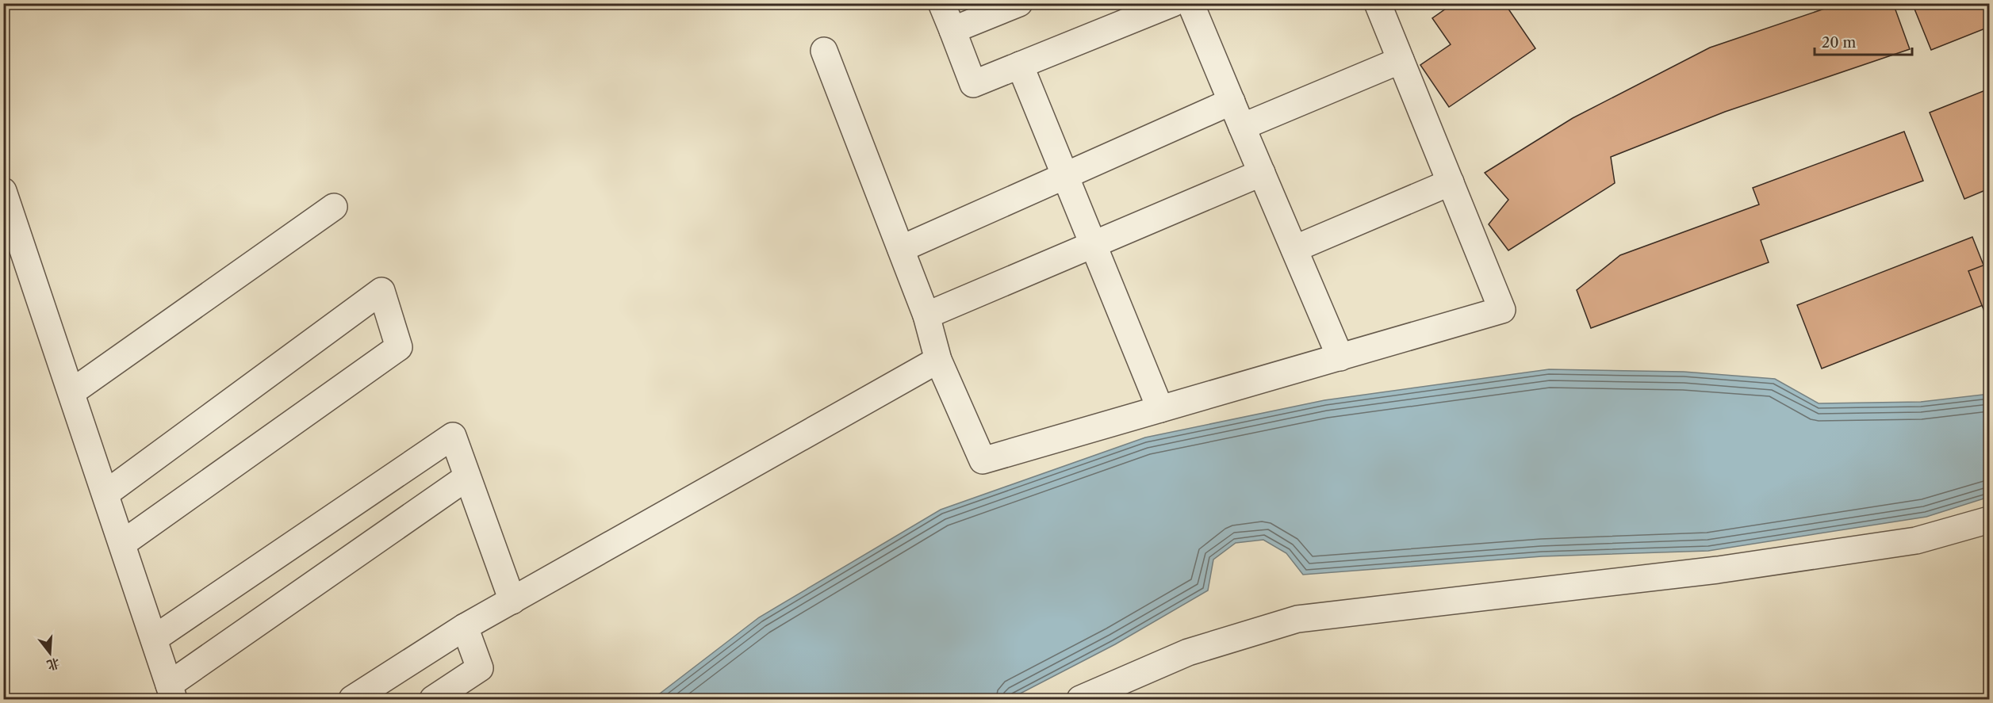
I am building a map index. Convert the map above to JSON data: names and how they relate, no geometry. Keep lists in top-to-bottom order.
{
  "scale_bar": "20 m",
  "north": "bottom"
}
